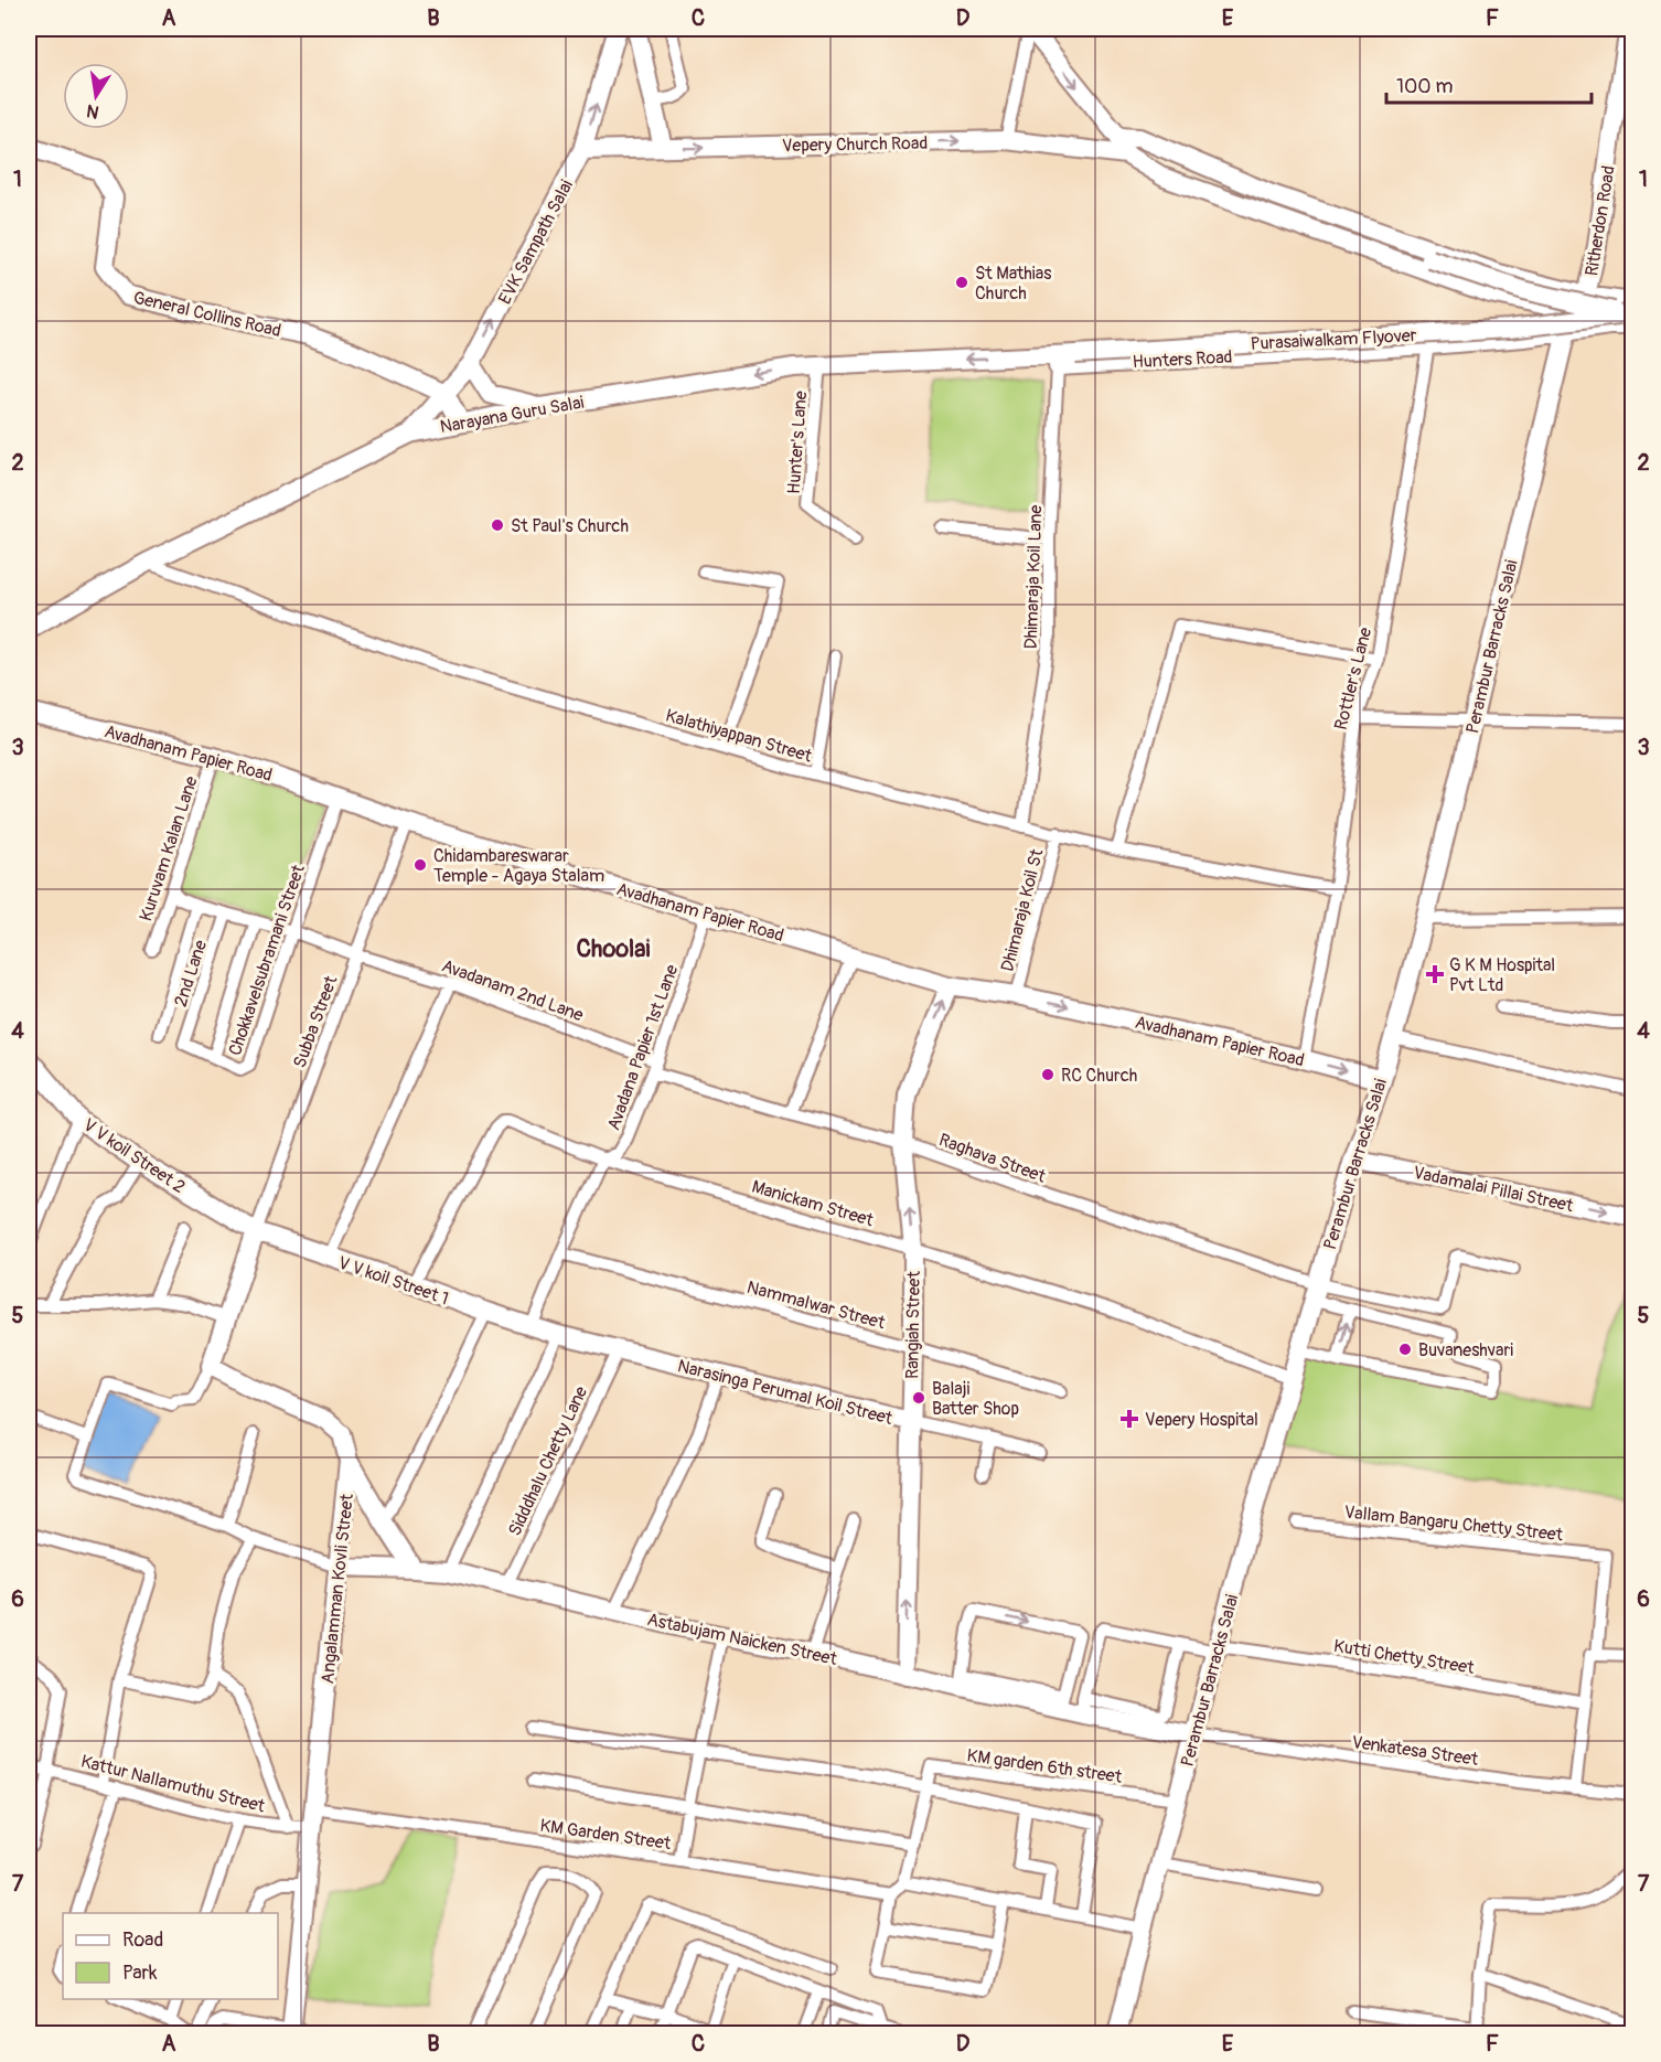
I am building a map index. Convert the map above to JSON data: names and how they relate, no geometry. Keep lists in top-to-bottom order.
{
  "streets": {
    "street": [
      "Vepery Church Road",
      "Ritherdon Road",
      "EVK Sampath Salai",
      "General Collins Road",
      "Purasaiwalkam Flyover",
      "Hunters Road",
      "Narayana Guru Salai",
      "Hunter's Lane",
      "Dhimaraja Koil Lane",
      "Perambur Barracks Salai",
      "Rottler's Lane",
      "Kalathiyappan Street",
      "Avadhanam Papier Road",
      "Kuruvam Kalan Lane",
      "Dhimaraja Koil St",
      "Chokkavelsubramani Street",
      "2nd Lane",
      "Avadanam 2nd Lane",
      "Subba Street",
      "Avadana Papier 1st Lane",
      "V V koil Street 2",
      "Raghava Street",
      "Vadamalai Pillai Street",
      "Manickam Street",
      "V V koil Street 1",
      "Nammalwar Street",
      "Rangiah Street",
      "Narasinga Perumal Koil Street",
      "Sidddhalu Chetty Lane",
      "Vallam Bangaru Chetty Street",
      "Angalamman Kovli Street",
      "Astabujam Naicken Street",
      "Kutti Chetty Street",
      "Venkatesa Street",
      "KM garden 6th street",
      "Kattur Nallamuthu Street",
      "KM Garden Street"
    ]
  },
  "crossings": [
    ["Vepery Church Road", "EVK Sampath Salai"],
    ["Ritherdon Road", "Perambur Barracks Salai"],
    ["EVK Sampath Salai", "General Collins Road"],
    ["EVK Sampath Salai", "Narayana Guru Salai"],
    ["Purasaiwalkam Flyover", "Hunters Road"],
    ["Purasaiwalkam Flyover", "Narayana Guru Salai"],
    ["Hunters Road", "Dhimaraja Koil Lane"],
    ["Hunters Road", "Perambur Barracks Salai"],
    ["Hunters Road", "Rottler's Lane"],
    ["Narayana Guru Salai", "Hunter's Lane"],
    ["Narayana Guru Salai", "Kalathiyappan Street"],
    ["Dhimaraja Koil Lane", "Kalathiyappan Street"],
    ["Perambur Barracks Salai", "Avadhanam Papier Road"],
    ["Perambur Barracks Salai", "Raghava Street"],
    ["Perambur Barracks Salai", "Vadamalai Pillai Street"],
    ["Perambur Barracks Salai", "Manickam Street"],
    ["Perambur Barracks Salai", "Astabujam Naicken Street"],
    ["Perambur Barracks Salai", "Kutti Chetty Street"],
    ["Perambur Barracks Salai", "Venkatesa Street"],
    ["Perambur Barracks Salai", "KM garden 6th street"],
    ["Rottler's Lane", "Kalathiyappan Street"],
    ["Rottler's Lane", "Avadhanam Papier Road"],
    ["Kalathiyappan Street", "Dhimaraja Koil St"],
    ["Avadhanam Papier Road", "Kuruvam Kalan Lane"],
    ["Avadhanam Papier Road", "Dhimaraja Koil St"],
    ["Avadhanam Papier Road", "Chokkavelsubramani Street"],
    ["Avadhanam Papier Road", "Subba Street"],
    ["Avadhanam Papier Road", "Avadana Papier 1st Lane"],
    ["Avadhanam Papier Road", "Rangiah Street"],
    ["Kuruvam Kalan Lane", "Avadanam 2nd Lane"],
    ["Chokkavelsubramani Street", "2nd Lane"],
    ["Chokkavelsubramani Street", "Avadanam 2nd Lane"],
    ["2nd Lane", "Avadanam 2nd Lane"],
    ["Avadanam 2nd Lane", "Subba Street"],
    ["Avadanam 2nd Lane", "Avadana Papier 1st Lane"],
    ["Avadanam 2nd Lane", "Raghava Street"],
    ["Subba Street", "V V koil Street 2"],
    ["Subba Street", "V V koil Street 1"],
    ["Avadana Papier 1st Lane", "Raghava Street"],
    ["Avadana Papier 1st Lane", "Manickam Street"],
    ["Avadana Papier 1st Lane", "V V koil Street 1"],
    ["Avadana Papier 1st Lane", "Nammalwar Street"],
    ["Avadana Papier 1st Lane", "Narasinga Perumal Koil Street"],
    ["V V koil Street 2", "V V koil Street 1"],
    ["Raghava Street", "Rangiah Street"],
    ["Manickam Street", "V V koil Street 1"],
    ["Manickam Street", "Rangiah Street"],
    ["V V koil Street 1", "Narasinga Perumal Koil Street"],
    ["Nammalwar Street", "Rangiah Street"],
    ["Rangiah Street", "Narasinga Perumal Koil Street"],
    ["Rangiah Street", "Astabujam Naicken Street"],
    ["Narasinga Perumal Koil Street", "Sidddhalu Chetty Lane"],
    ["Sidddhalu Chetty Lane", "Astabujam Naicken Street"],
    ["Angalamman Kovli Street", "Astabujam Naicken Street"],
    ["Angalamman Kovli Street", "Kattur Nallamuthu Street"],
    ["Angalamman Kovli Street", "KM Garden Street"],
    ["Astabujam Naicken Street", "Kutti Chetty Street"],
    ["Astabujam Naicken Street", "Venkatesa Street"]
  ],
  "one_way": ["Vepery Church Road", "EVK Sampath Salai", "Narayana Guru Salai"],
  "districts": ["Choolai"],
  "places": {
    "other": [
      "St Mathias Church",
      "St Paul's Church",
      "Chidambareswarar Temple - Agaya Stalam",
      "RC Church",
      "Buvaneshvari",
      "Balaji Batter Shop"
    ],
    "health": ["G K M Hospital Pvt Ltd", "Vepery Hospital"]
  },
  "legend": ["Road", "Park"],
  "scale_bar": "100 m",
  "north": "bottom",
  "grid": {
    "columns": [
      "A",
      "B",
      "C",
      "D",
      "E",
      "F"
    ],
    "rows": [
      "1",
      "2",
      "3",
      "4",
      "5",
      "6",
      "7"
    ]
  }
}
